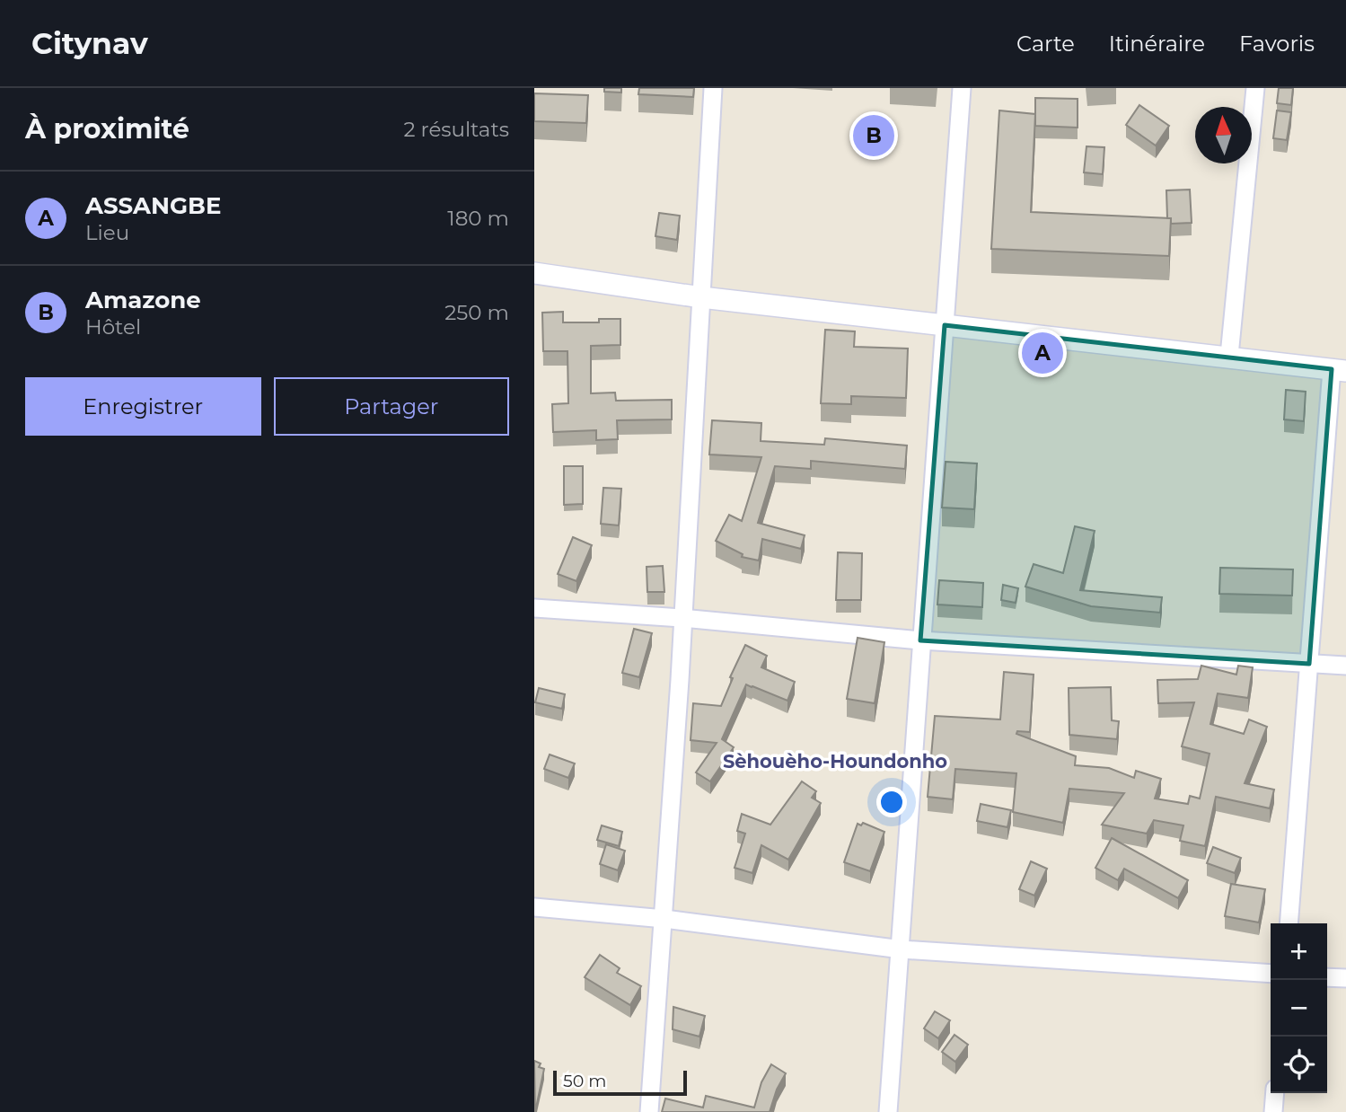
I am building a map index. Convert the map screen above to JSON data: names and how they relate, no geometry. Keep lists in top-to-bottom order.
{
  "districts": ["Sèhouèho-Houndonho"],
  "scale_bar": "50 m",
  "north": "top",
  "page": {
    "header": "Citynav",
    "nav": ["Carte", "Itinéraire", "Favoris"],
    "heading": ["À proximité", "2 résultats"],
    "pins": ["B", "A"],
    "list": [
      {
        "mark": "A",
        "name": "ASSANGBE",
        "note": "Lieu",
        "value": "180 m"
      },
      {
        "mark": "B",
        "name": "Amazone",
        "note": "Hôtel",
        "value": "250 m"
      }
    ],
    "buttons": ["Enregistrer", "Partager"],
    "map_buttons": ["+", "−"],
    "scale": "50 m"
  }
}
